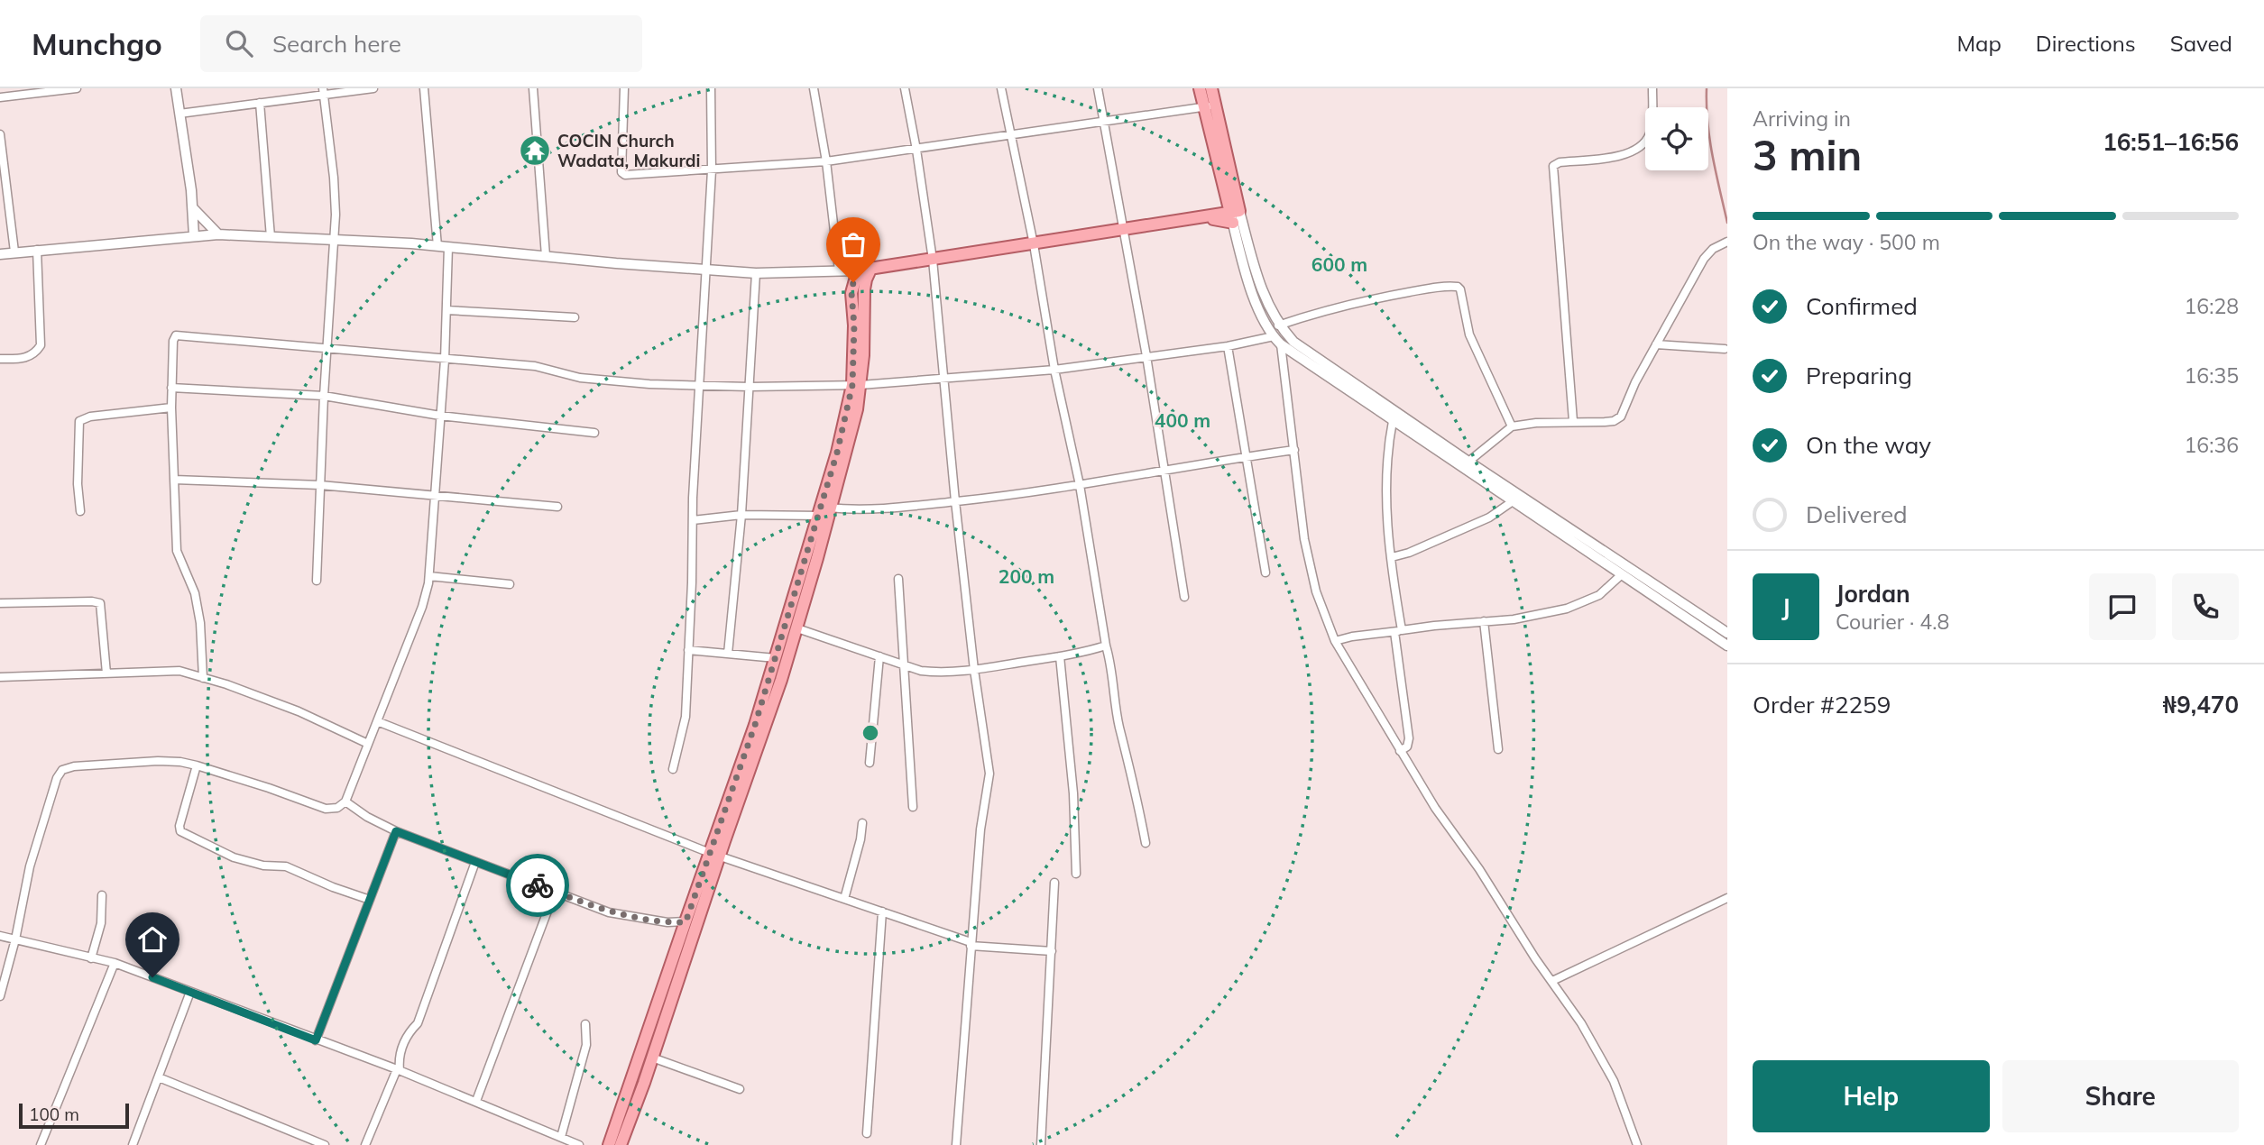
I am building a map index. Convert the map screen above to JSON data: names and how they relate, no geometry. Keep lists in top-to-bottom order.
{
  "places": {
    "temple": ["COCIN Church Wadata, Makurdi"]
  },
  "scale_bar": "100 m",
  "page": {
    "header": "Munchgo",
    "search": "Search here",
    "nav": ["Map", "Directions", "Saved"],
    "heading": ["3 min", "Arriving in", "16:51–16:56"],
    "panel": [
      "Jordan",
      "Courier · 4.8",
      "Order #2259",
      "₦9,470"
    ],
    "bar": "On the way · 500 m",
    "list": [
      ["Confirmed", "16:28"],
      ["Preparing", "16:35"],
      ["On the way", "16:36"],
      "Delivered"
    ],
    "round": "J",
    "buttons": ["Help", "Share"],
    "scale": "100 m"
  },
  "rings": ["600 m", "400 m", "200 m"]
}
